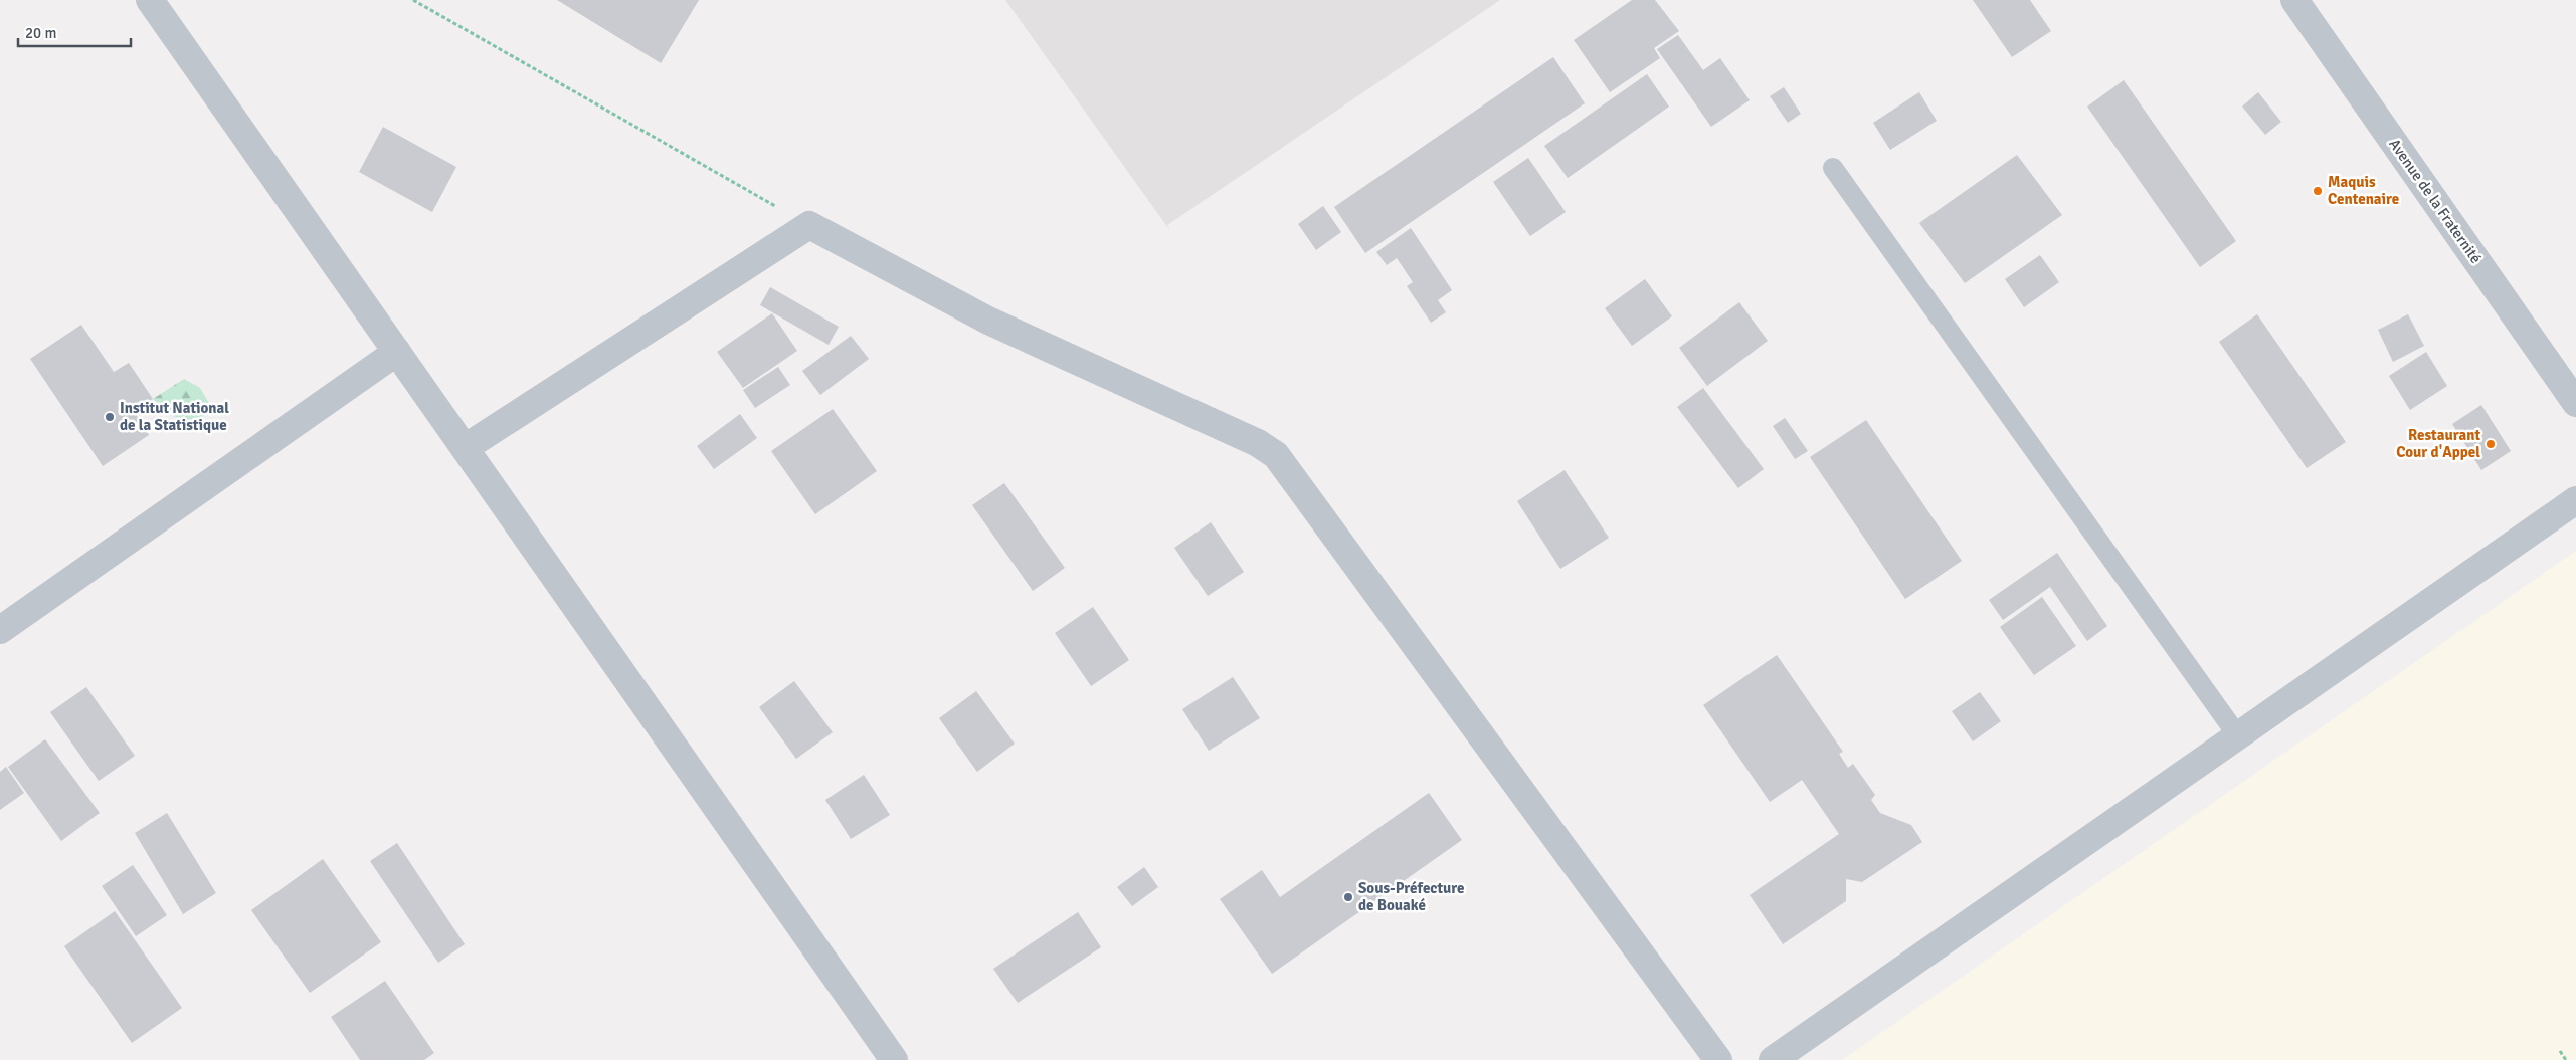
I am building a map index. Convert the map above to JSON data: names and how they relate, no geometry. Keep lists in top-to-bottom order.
{
  "streets": {
    "street": ["Avenue de la Fraternité"]
  },
  "places": [
    "Maquis Centenaire",
    "Institut National de la Statistique",
    "Restaurant Cour d'Appel",
    "Sous-Préfecture de Bouaké"
  ],
  "scale_bar": "20 m"
}
